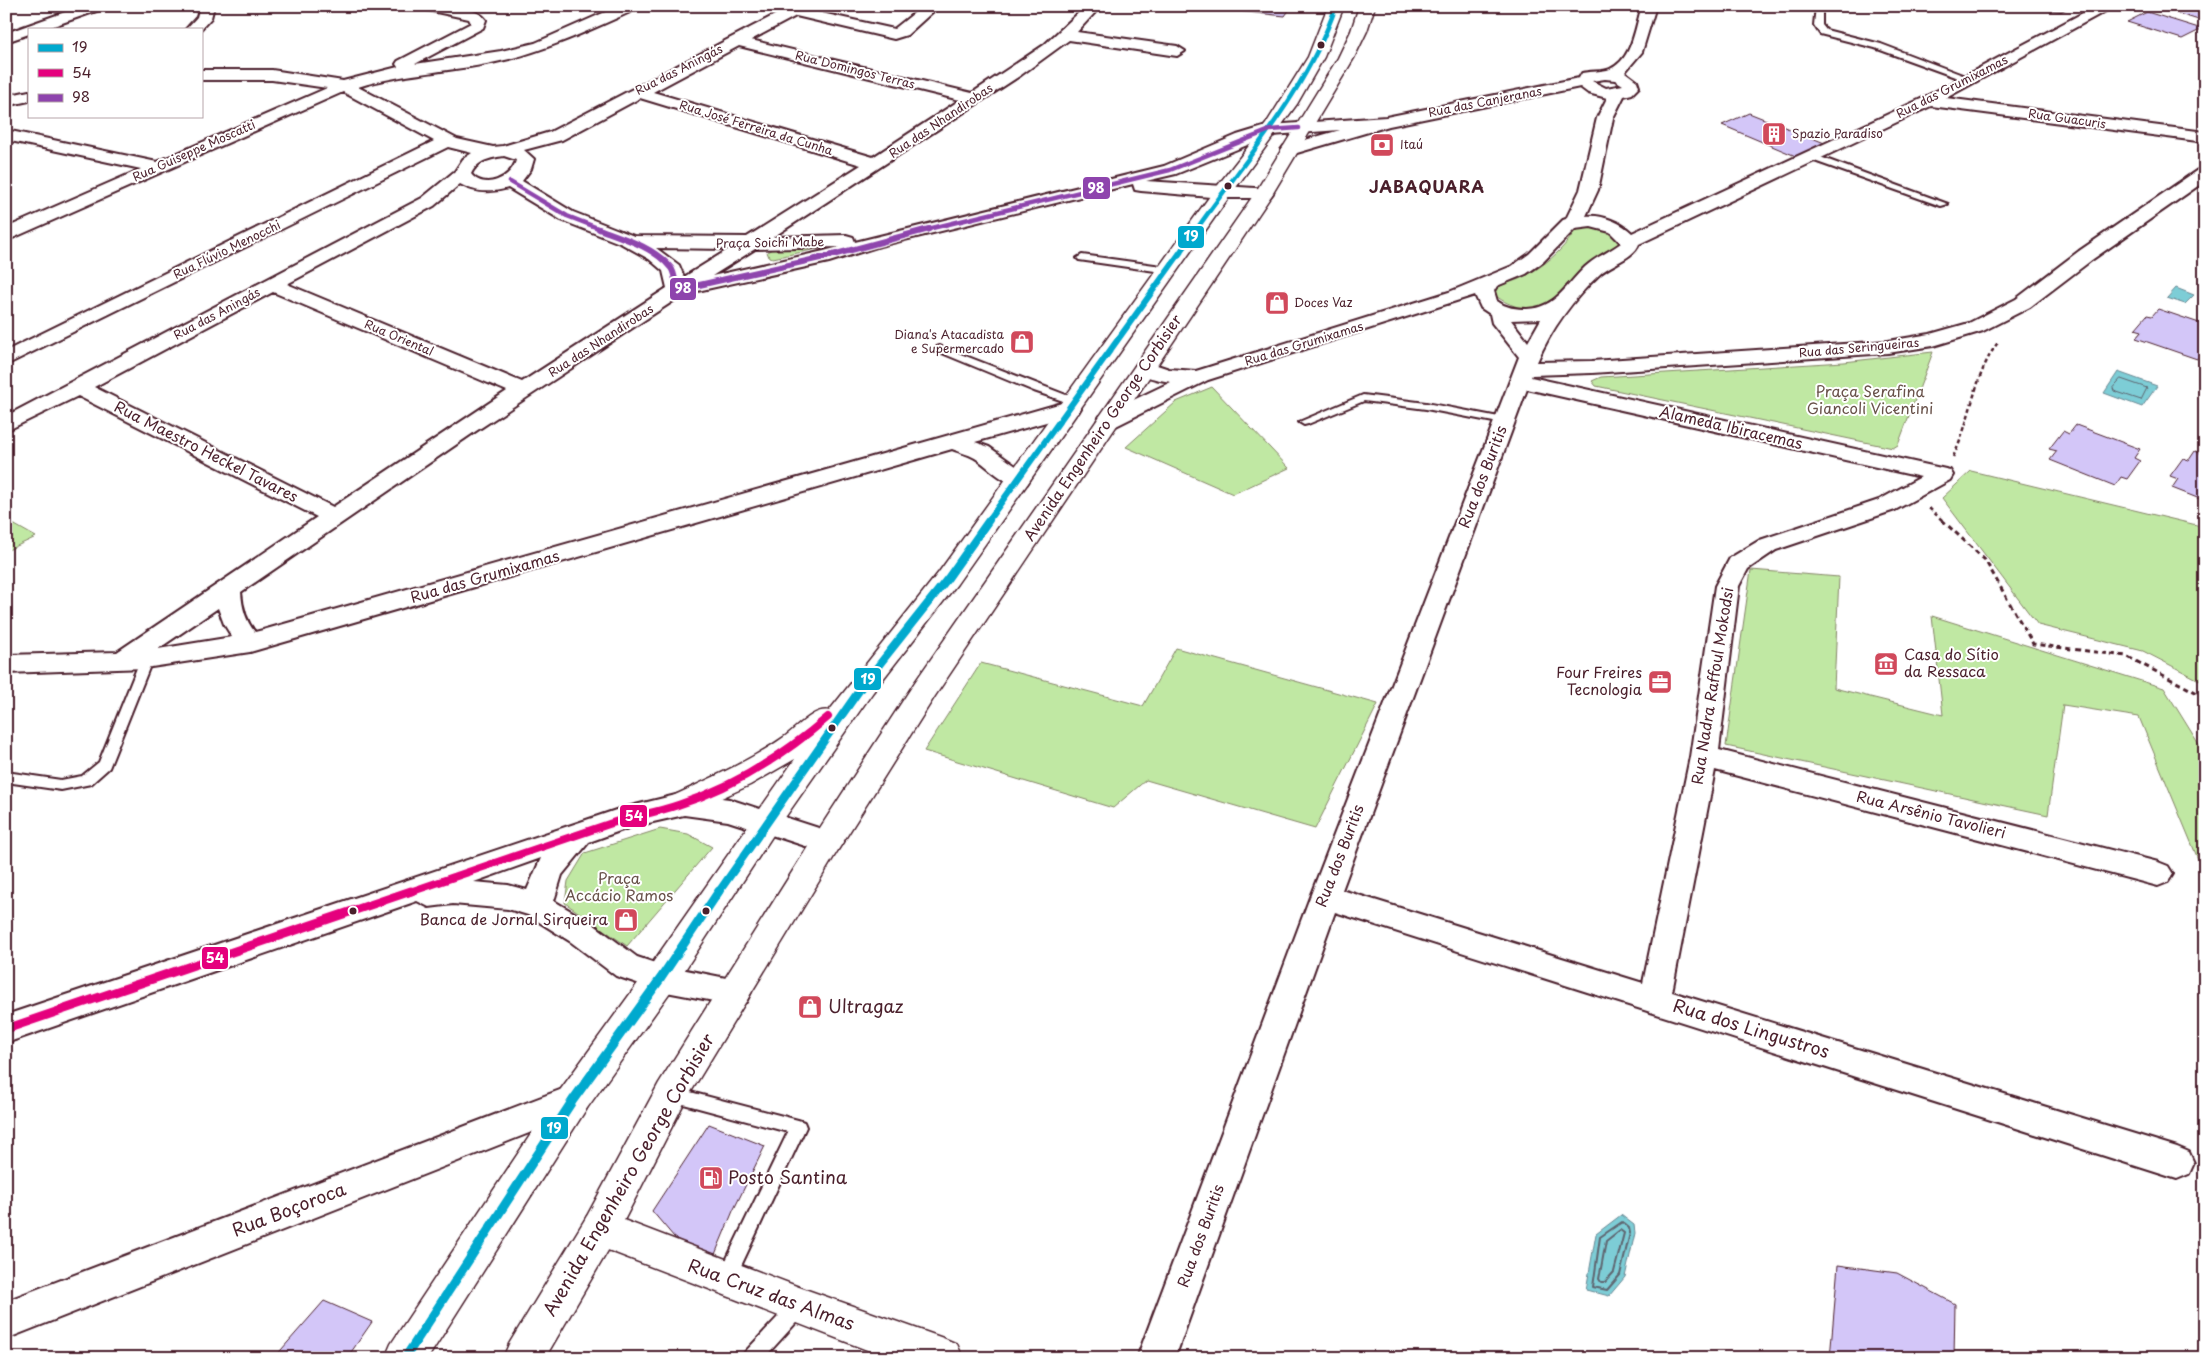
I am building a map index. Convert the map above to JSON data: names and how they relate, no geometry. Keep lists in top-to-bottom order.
{
  "streets": {
    "main road": ["Avenida Engenheiro George Corbisier", "Rua Cruz das Almas"],
    "street": [
      "Rua das Aningás",
      "Rua Domingos Terras",
      "Rua das Grumixamas",
      "Rua das Canjeranas",
      "Rua Guacuris",
      "Rua das Nhandirobas",
      "Rua José Ferreira da Cunha",
      "Rua Guiseppe Moscatti",
      "Praça Soichi Mabe",
      "Rua Flúvio Menocchi",
      "Rua Oriental",
      "Rua das Seringueiras",
      "Alameda Ibiracemas",
      "Rua Maestro Heckel Tavares",
      "Rua dos Buritis",
      "Rua Nadra Raffoul Mokodsi",
      "Rua Arsênio Tavolieri",
      "Rua dos Lingustros",
      "Rua Boçoroca"
    ]
  },
  "crossings": [
    ["Rua das Aningás", "Rua Domingos Terras"],
    ["Rua das Aningás", "Rua José Ferreira da Cunha"],
    ["Rua das Aningás", "Rua Oriental"],
    ["Rua das Aningás", "Rua Maestro Heckel Tavares"],
    ["Rua Domingos Terras", "Rua das Nhandirobas"],
    ["Rua das Grumixamas", "Rua Guacuris"],
    ["Rua das Grumixamas", "Rua das Nhandirobas"],
    ["Rua das Grumixamas", "Avenida Engenheiro George Corbisier"],
    ["Rua das Grumixamas", "Rua dos Buritis"],
    ["Rua das Canjeranas", "Praça Soichi Mabe"],
    ["Rua das Canjeranas", "Avenida Engenheiro George Corbisier"],
    ["Rua das Nhandirobas", "Rua José Ferreira da Cunha"],
    ["Rua das Nhandirobas", "Praça Soichi Mabe"],
    ["Rua das Nhandirobas", "Rua Oriental"],
    ["Rua das Nhandirobas", "Rua Maestro Heckel Tavares"],
    ["Rua das Seringueiras", "Alameda Ibiracemas"],
    ["Rua das Seringueiras", "Rua dos Buritis"],
    ["Avenida Engenheiro George Corbisier", "Rua Cruz das Almas"],
    ["Alameda Ibiracemas", "Rua dos Buritis"],
    ["Alameda Ibiracemas", "Rua Nadra Raffoul Mokodsi"],
    ["Rua dos Buritis", "Rua dos Lingustros"],
    ["Rua Nadra Raffoul Mokodsi", "Rua Arsênio Tavolieri"],
    ["Rua Nadra Raffoul Mokodsi", "Rua dos Lingustros"]
  ],
  "districts": ["JABAQUARA"],
  "parks": ["Praça Serafina Giancoli Vicentini", "Praça Accácio Ramos"],
  "places": {
    "building": ["Spazio Paradiso"],
    "bank": ["Itaú"],
    "shop": [
      "Doces Vaz",
      "Diana's Atacadista e Supermercado",
      "Banca de Jornal Sirqueira",
      "Ultragaz"
    ],
    "museum": ["Casa do Sítio da Ressaca"],
    "office": ["Four Freires Tecnologia"],
    "fuel station": ["Posto Santina"]
  },
  "lines": ["transit line 19", "transit line 98", "transit line 54"],
  "legend": ["19", "54", "98"]
}
